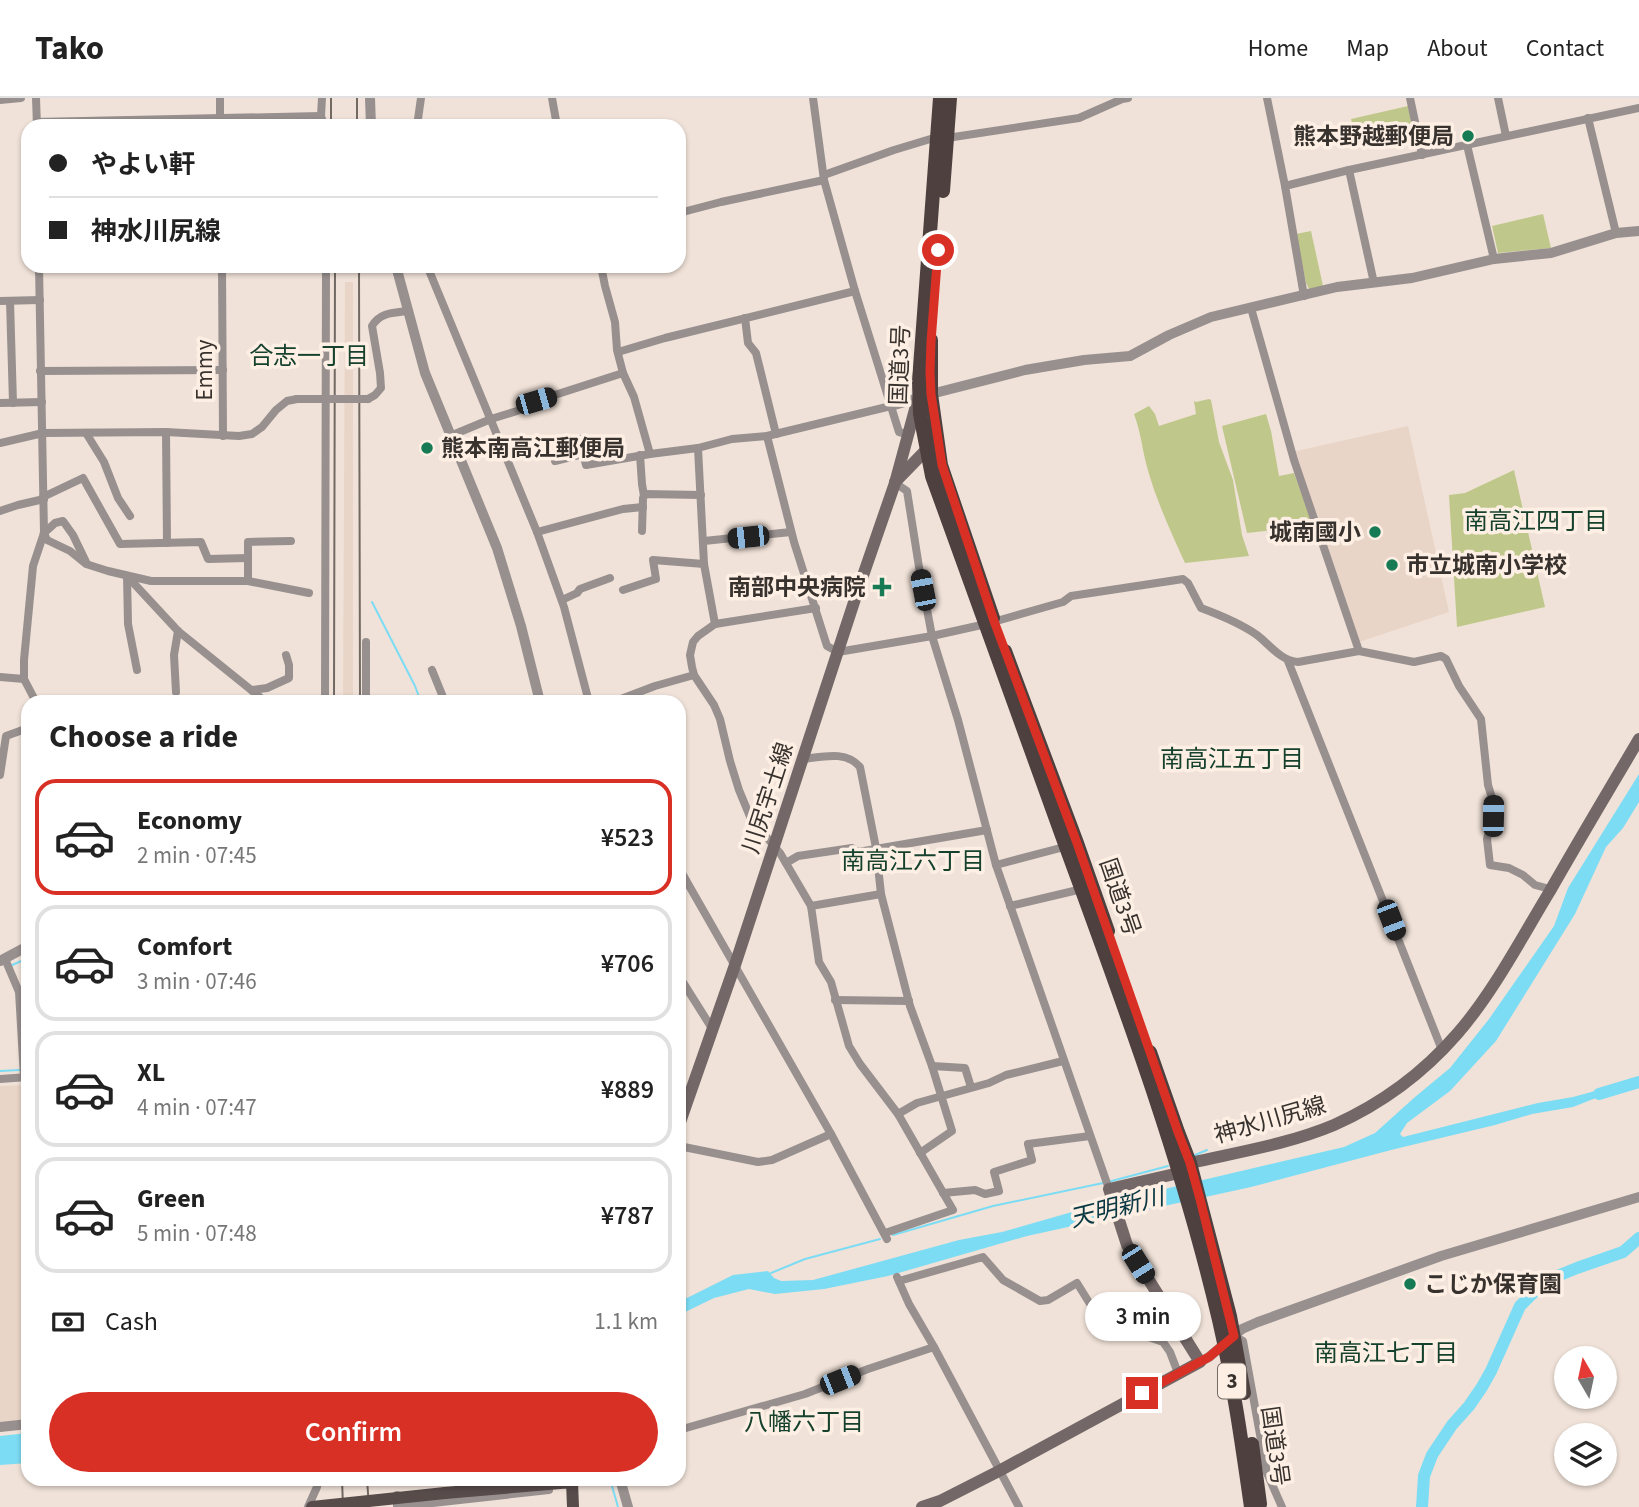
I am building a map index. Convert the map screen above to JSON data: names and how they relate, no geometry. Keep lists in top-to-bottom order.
{
  "streets": {
    "highway": ["国道3号", "3"],
    "main road": ["川尻宇土線", "神水川尻線"],
    "street": ["Emmy"]
  },
  "crossings": [
    ["国道3号", "川尻宇土線"],
    ["国道3号", "神水川尻線"]
  ],
  "districts": [
    "合志一丁目",
    "南高江四丁目",
    "南高江五丁目",
    "南高江六丁目",
    "南高江七丁目",
    "八幡六丁目"
  ],
  "water": ["天明新川"],
  "places": {
    "other": [
      "熊本野越郵便局",
      "熊本南高江郵便局",
      "城南國小",
      "市立城南小学校",
      "こじか保育園"
    ],
    "health": ["南部中央病院"]
  },
  "north": "top",
  "page": {
    "header": "Tako",
    "nav": [
      "Home",
      "Map",
      "About",
      "Contact"
    ],
    "banner": ["やよい軒", "神水川尻線"],
    "heading": "Choose a ride",
    "list": [
      {
        "name": "Economy",
        "note": "2 min · 07:45",
        "value": "¥523"
      },
      {
        "name": "Comfort",
        "note": "3 min · 07:46",
        "value": "¥706"
      },
      {
        "name": "XL",
        "note": "4 min · 07:47",
        "value": "¥889"
      },
      {
        "name": "Green",
        "note": "5 min · 07:48",
        "value": "¥787"
      }
    ],
    "pay": ["Cash", "1.1 km"],
    "bubble": "3 min",
    "buttons": "Confirm"
  }
}
